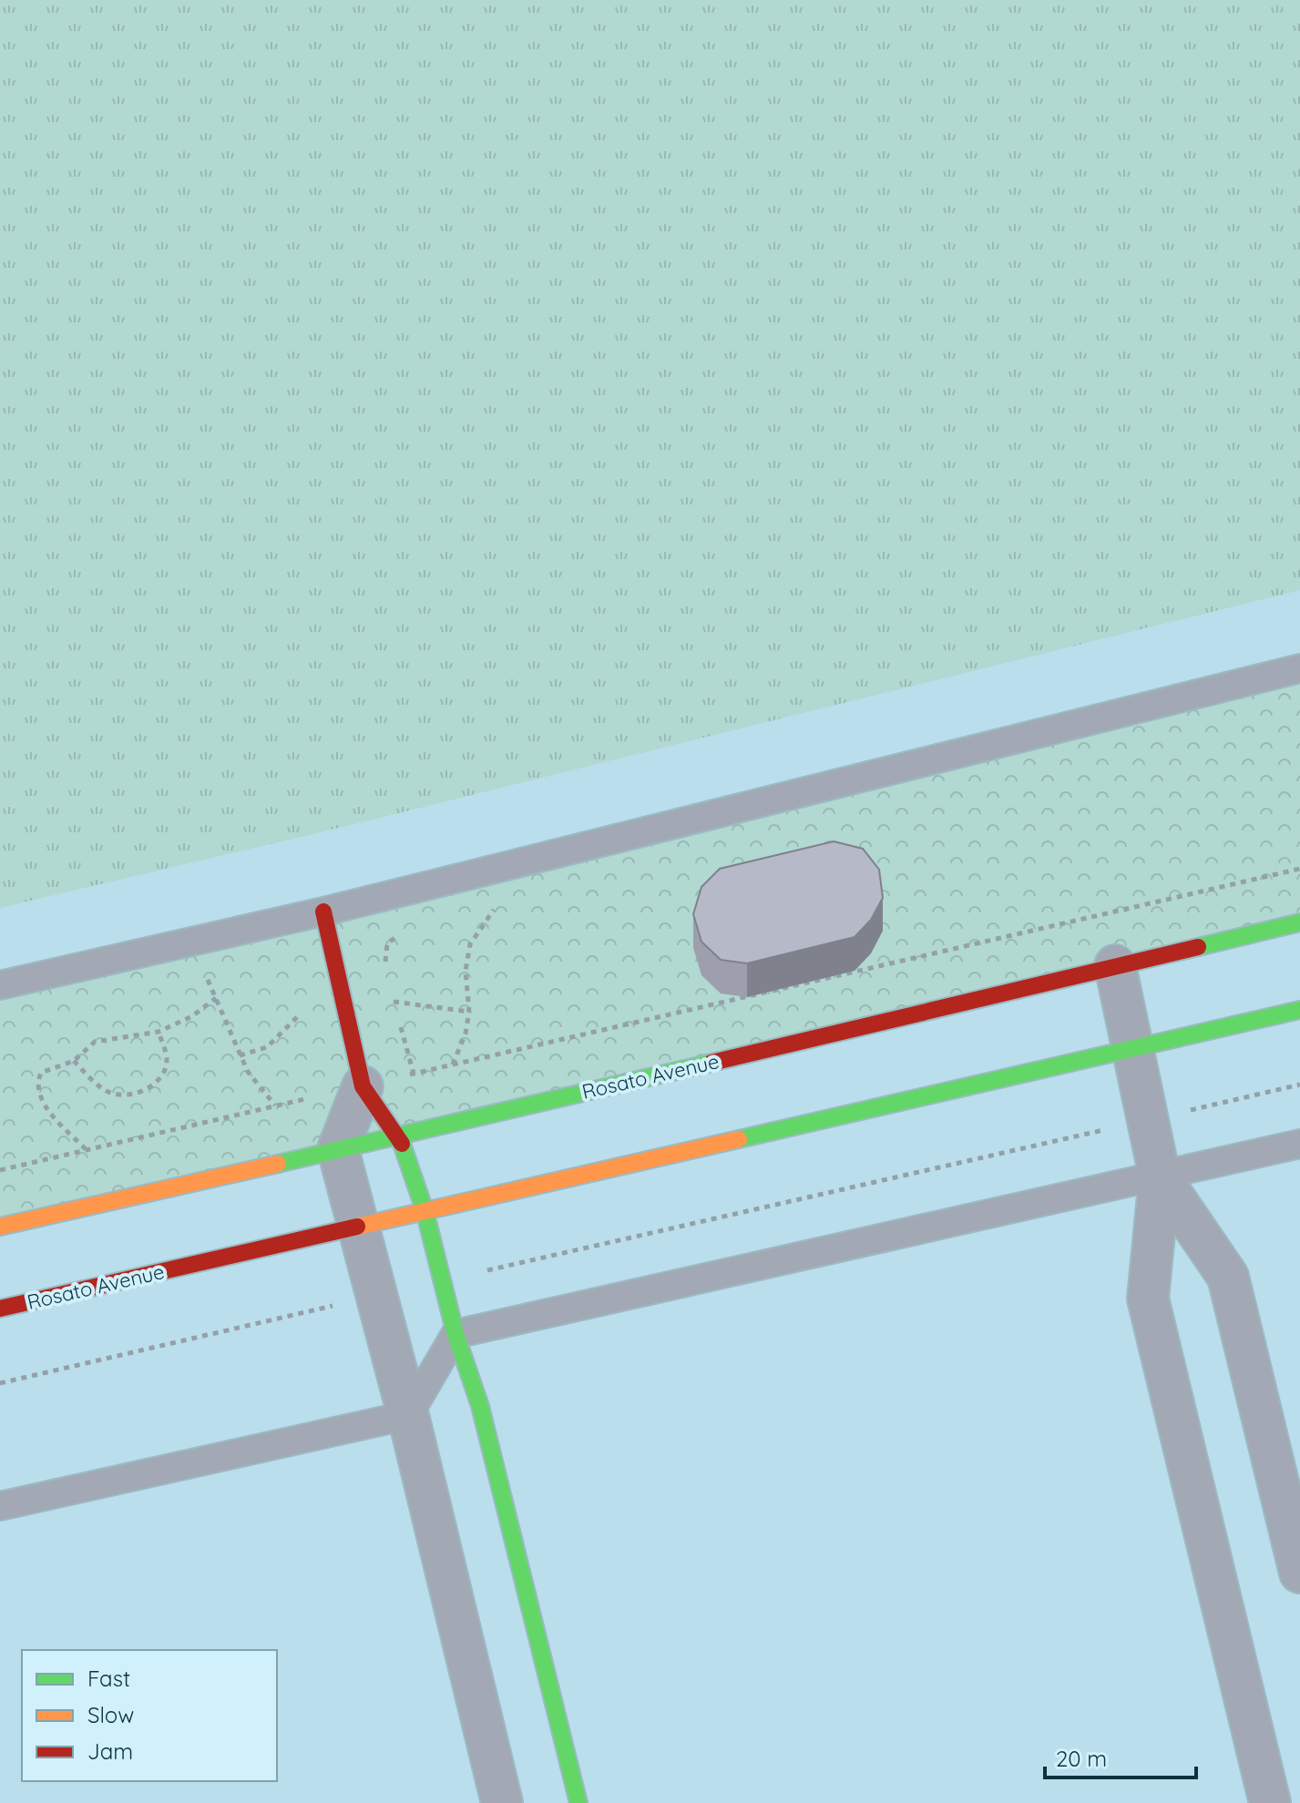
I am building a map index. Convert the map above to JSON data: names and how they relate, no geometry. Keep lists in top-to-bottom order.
{
  "streets": {
    "street": ["Rosato Avenue"]
  },
  "legend": ["Fast", "Slow", "Jam"],
  "scale_bar": "20 m"
}
